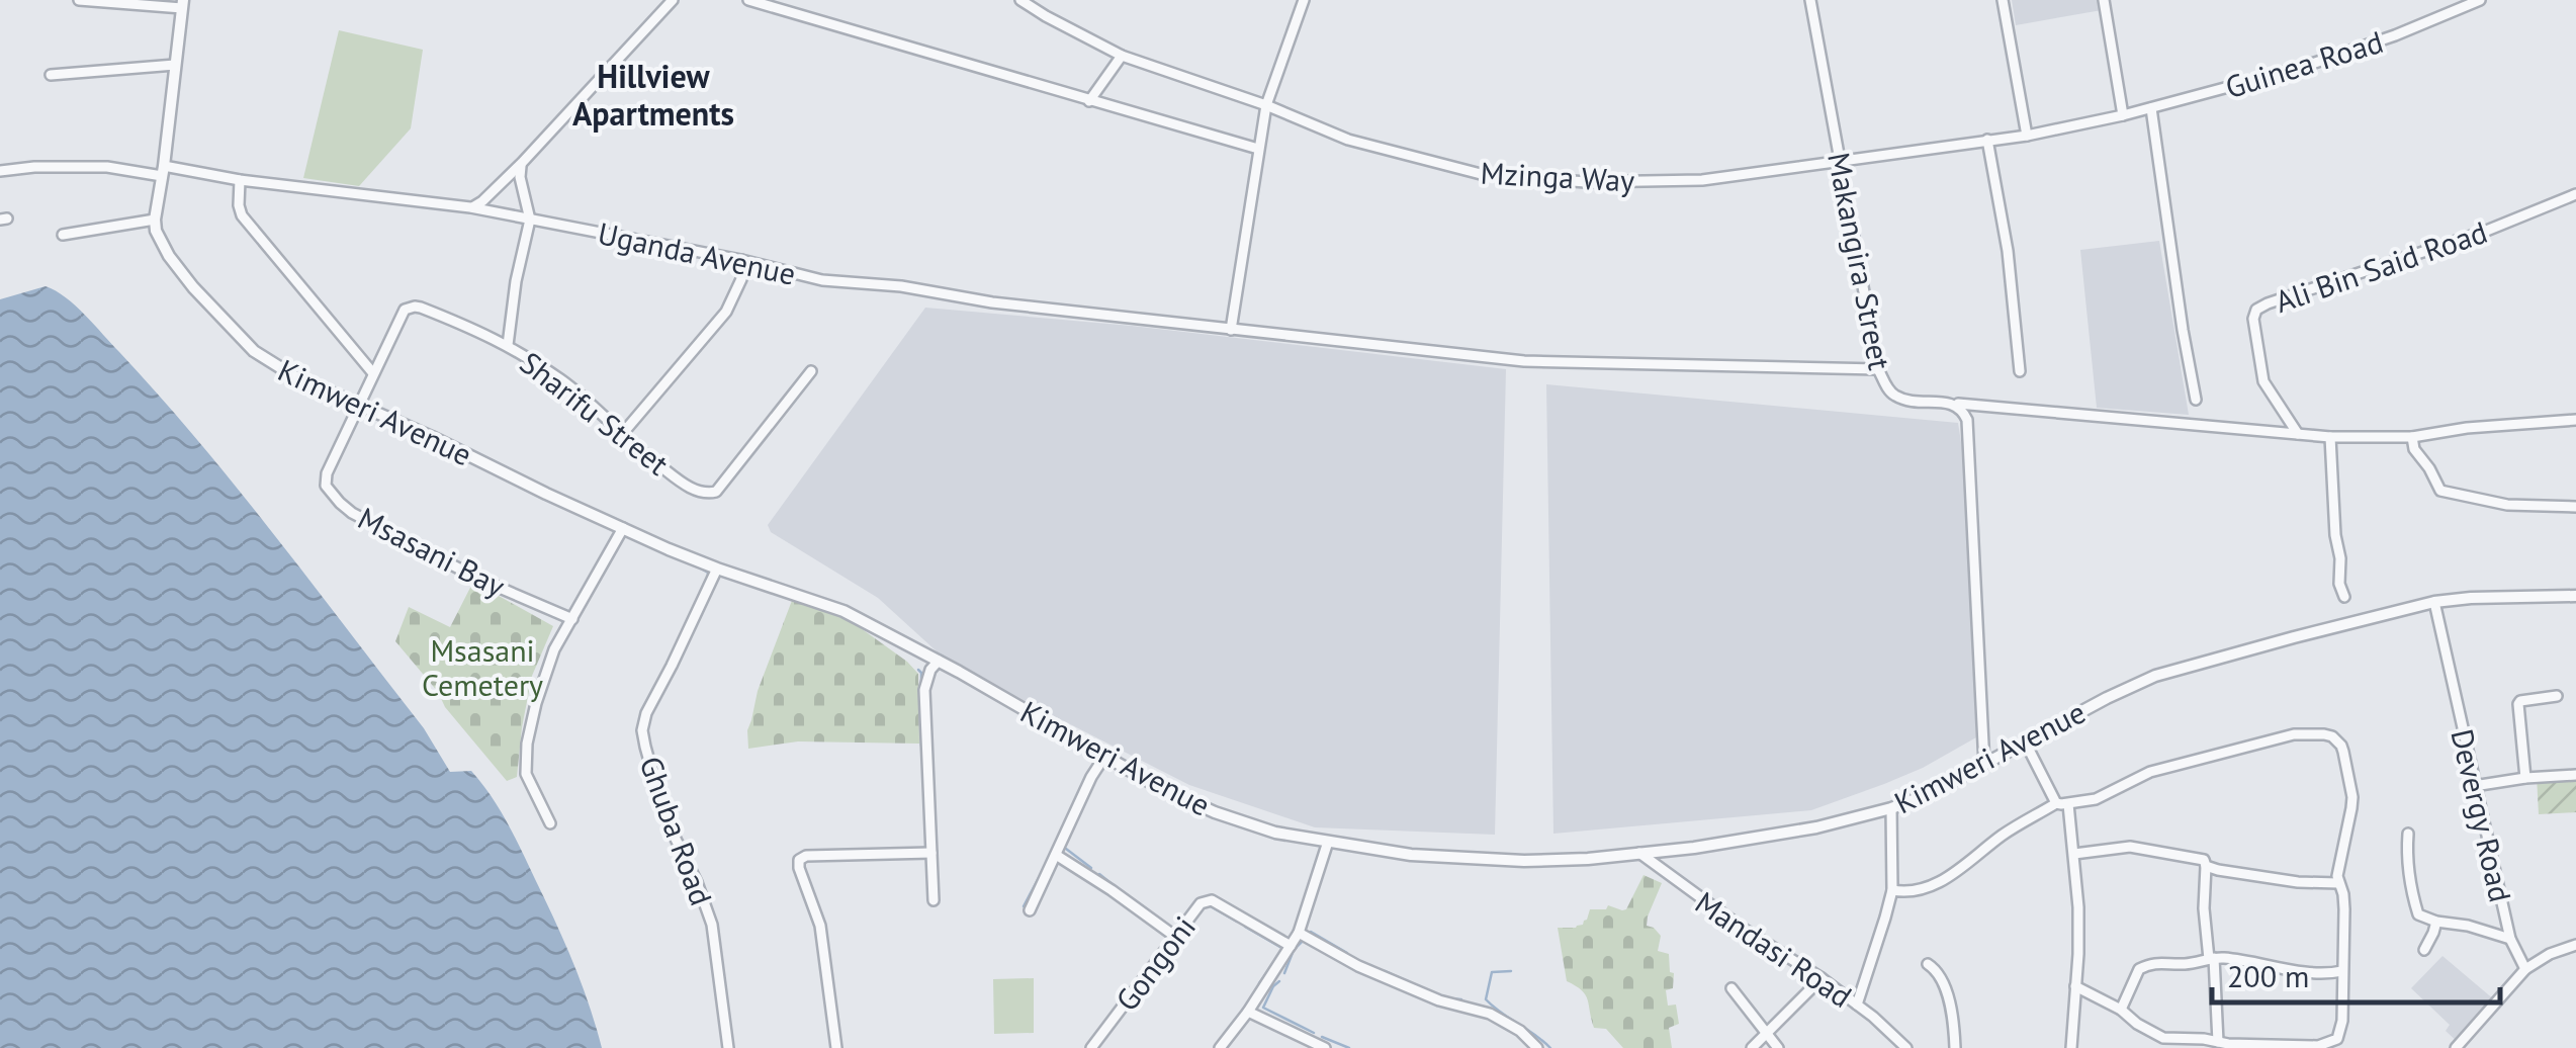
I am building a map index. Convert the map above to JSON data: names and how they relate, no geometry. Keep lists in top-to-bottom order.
{
  "streets": {
    "street": [
      "Guinea Road",
      "Mzinga Way",
      "Uganda Avenue",
      "Makangira Street",
      "Ali Bin Said Road",
      "Kimweri Avenue",
      "Sharifu Street",
      "Msasani Bay",
      "Devergy Road",
      "Ghuba Road",
      "Mandasi Road",
      "Gongoni"
    ]
  },
  "crossings": [
    ["Guinea Road", "Mzinga Way"],
    ["Mzinga Way", "Makangira Street"],
    ["Uganda Avenue", "Makangira Street"],
    ["Kimweri Avenue", "Sharifu Street"],
    ["Kimweri Avenue", "Msasani Bay"],
    ["Kimweri Avenue", "Devergy Road"],
    ["Kimweri Avenue", "Ghuba Road"],
    ["Kimweri Avenue", "Mandasi Road"],
    ["Sharifu Street", "Msasani Bay"]
  ],
  "districts": ["Hillview Apartments"],
  "parks": ["Msasani Cemetery"],
  "scale_bar": "200 m"
}
